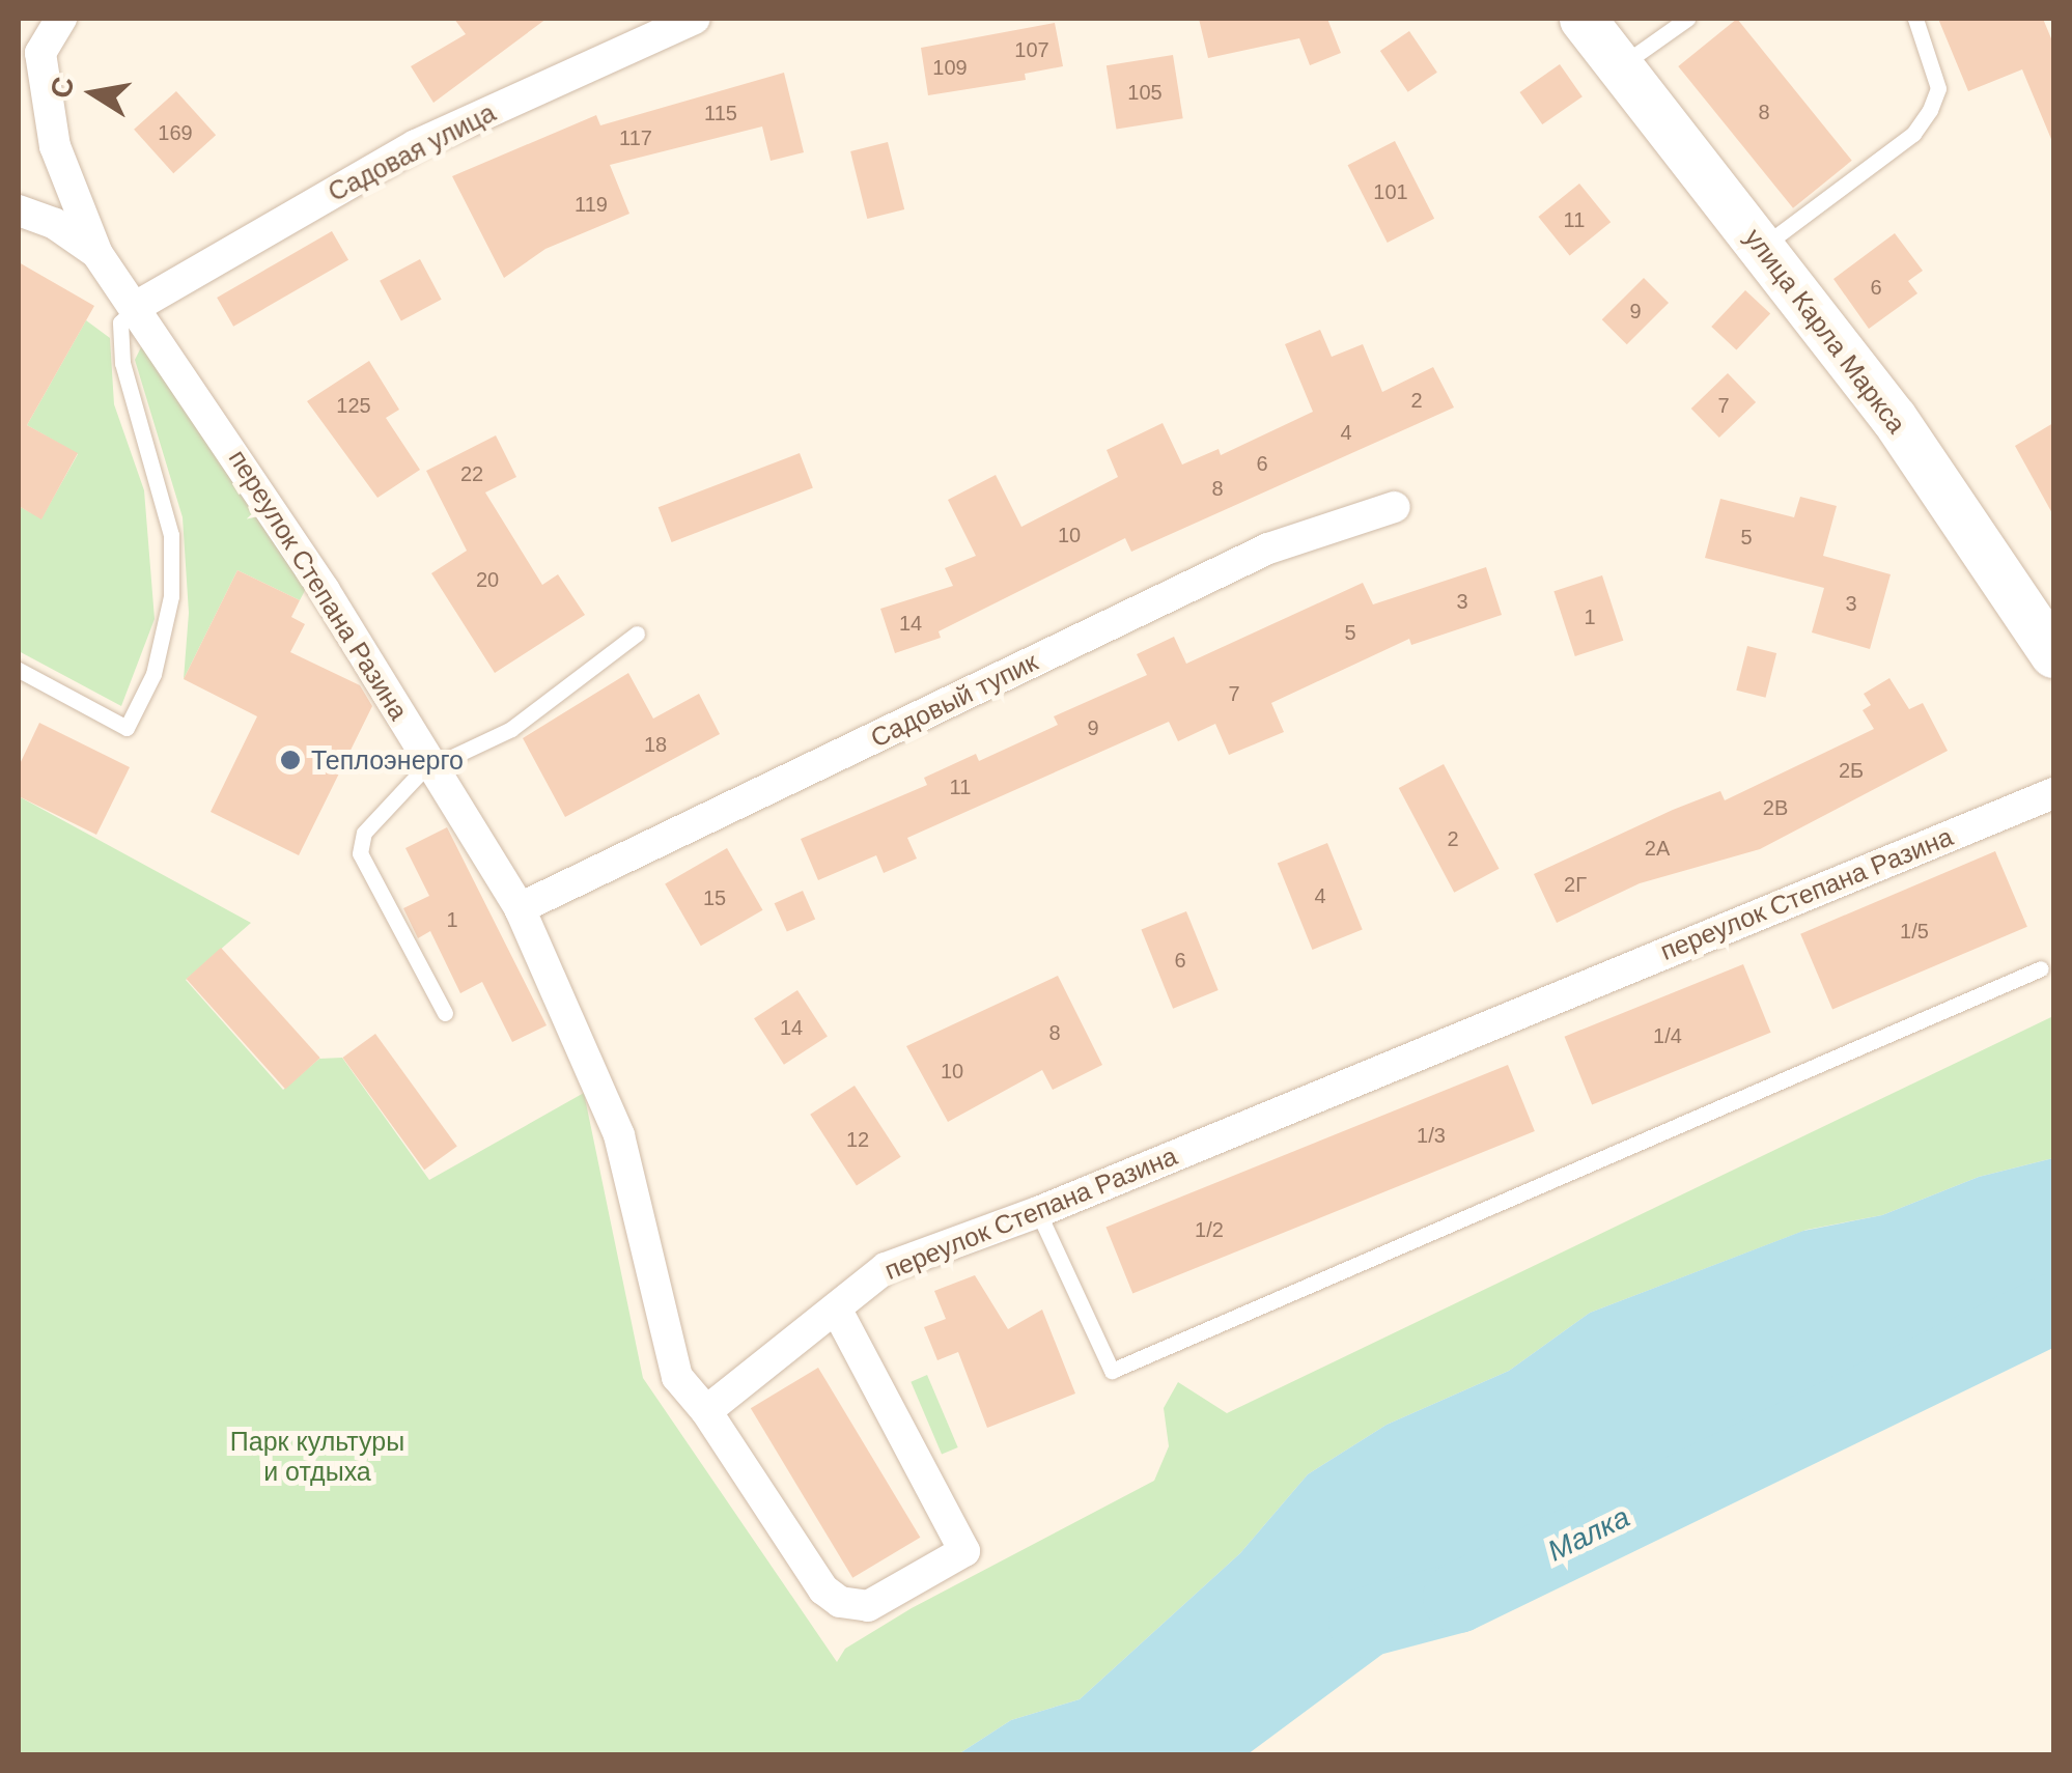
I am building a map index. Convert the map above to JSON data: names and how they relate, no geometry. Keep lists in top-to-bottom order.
{
  "streets": {
    "street": [
      "Садовая улица",
      "улица Карла Маркса",
      "переулок Степана Разина",
      "Садовый тупик"
    ]
  },
  "crossings": [
    ["Садовая улица", "переулок Степана Разина"],
    ["переулок Степана Разина", "Садовый тупик"]
  ],
  "water": ["Малка"],
  "parks": ["Парк культуры и отдыха"],
  "places": ["Теплоэнерго"],
  "house_numbers": [
    "107",
    "109",
    "105",
    "8",
    "115",
    "169",
    "117",
    "101",
    "119",
    "11",
    "6",
    "9",
    "2",
    "125",
    "7",
    "4",
    "6",
    "22",
    "8",
    "10",
    "5",
    "20",
    "3",
    "3",
    "1",
    "14",
    "5",
    "7",
    "9",
    "18",
    "2Б",
    "11",
    "2В",
    "2",
    "2А",
    "2Г",
    "4",
    "15",
    "1",
    "1/5",
    "6",
    "14",
    "8",
    "1/4",
    "10",
    "1/3",
    "12",
    "1/2"
  ],
  "north": "left"
}
